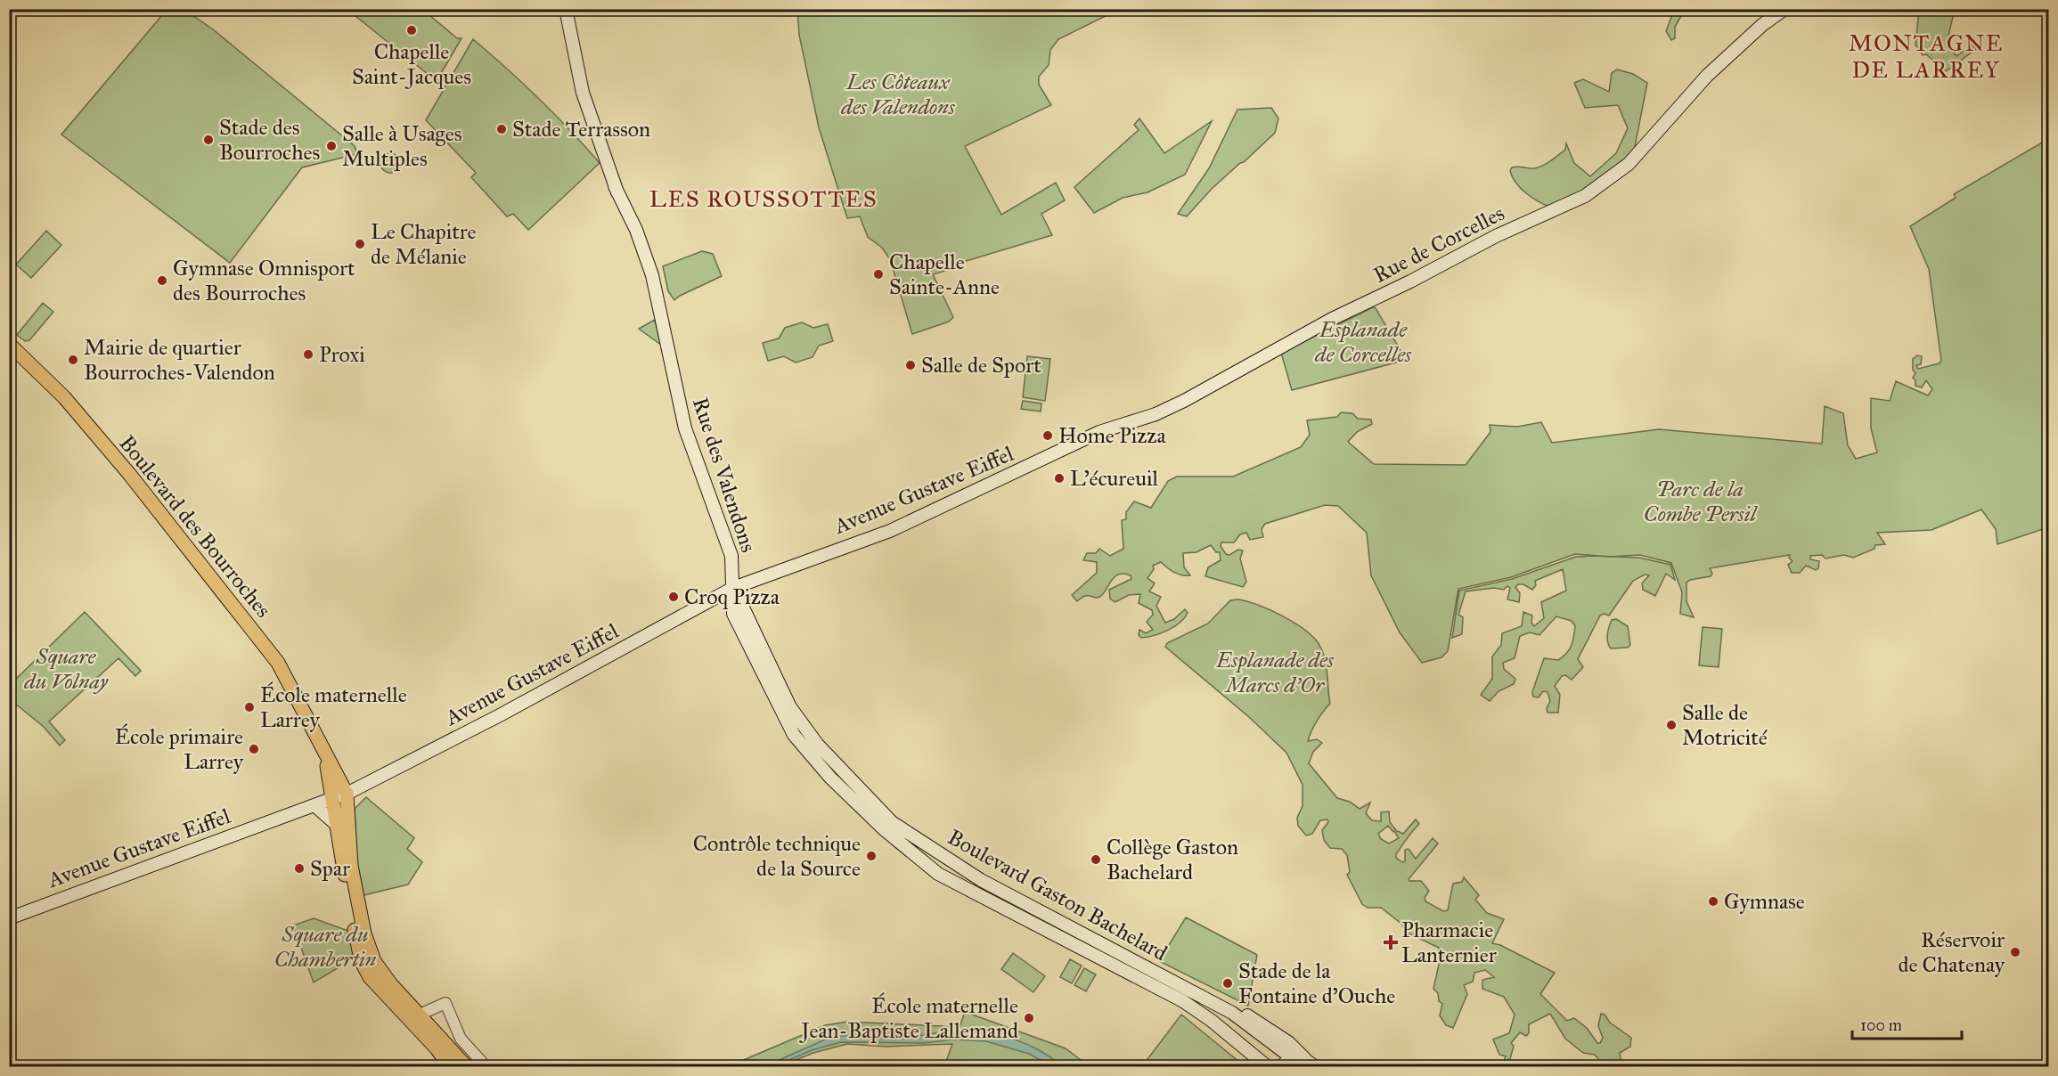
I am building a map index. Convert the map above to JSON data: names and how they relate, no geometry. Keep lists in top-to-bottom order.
{
  "streets": {
    "main road": [
      "Rue de Corcelles",
      "Rue des Valendons",
      "Avenue Gustave Eiffel",
      "Boulevard des Bourroches",
      "Boulevard Gaston Bachelard"
    ]
  },
  "crossings": [
    ["Rue de Corcelles", "Avenue Gustave Eiffel"],
    ["Rue des Valendons", "Avenue Gustave Eiffel"],
    ["Rue des Valendons", "Boulevard Gaston Bachelard"],
    ["Avenue Gustave Eiffel", "Boulevard des Bourroches"]
  ],
  "districts": ["MONTAGNE DE LARREY", "LES ROUSSOTTES"],
  "parks": [
    "Les Côteaux des Valendons",
    "Esplanade de Corcelles",
    "Parc de la Combe Persil",
    "Square du Volnay",
    "Esplanade des Marcs d'Or",
    "Square du Chambertin"
  ],
  "places": {
    "other": [
      "Chapelle Saint-Jacques",
      "Stade Terrasson",
      "Stade des Bourroches",
      "Salle à Usages Multiples",
      "Le Chapitre de Mélanie",
      "Chapelle Sainte-Anne",
      "Gymnase Omnisport des Bourroches",
      "Proxi",
      "Mairie de quartier Bourroches-Valendon",
      "Salle de Sport",
      "Home Pizza",
      "L'écureuil",
      "Croq Pizza",
      "École maternelle Larrey",
      "Salle de Motricité",
      "École primaire Larrey",
      "Contrôle technique de la Source",
      "Collège Gaston Bachelard",
      "Spar",
      "Gymnase",
      "Réservoir de Chatenay",
      "Stade de la Fontaine d'Ouche",
      "École maternelle Jean-Baptiste Lallemand"
    ],
    "health": ["Pharmacie Lanternier"]
  },
  "scale_bar": "100 m"
}
